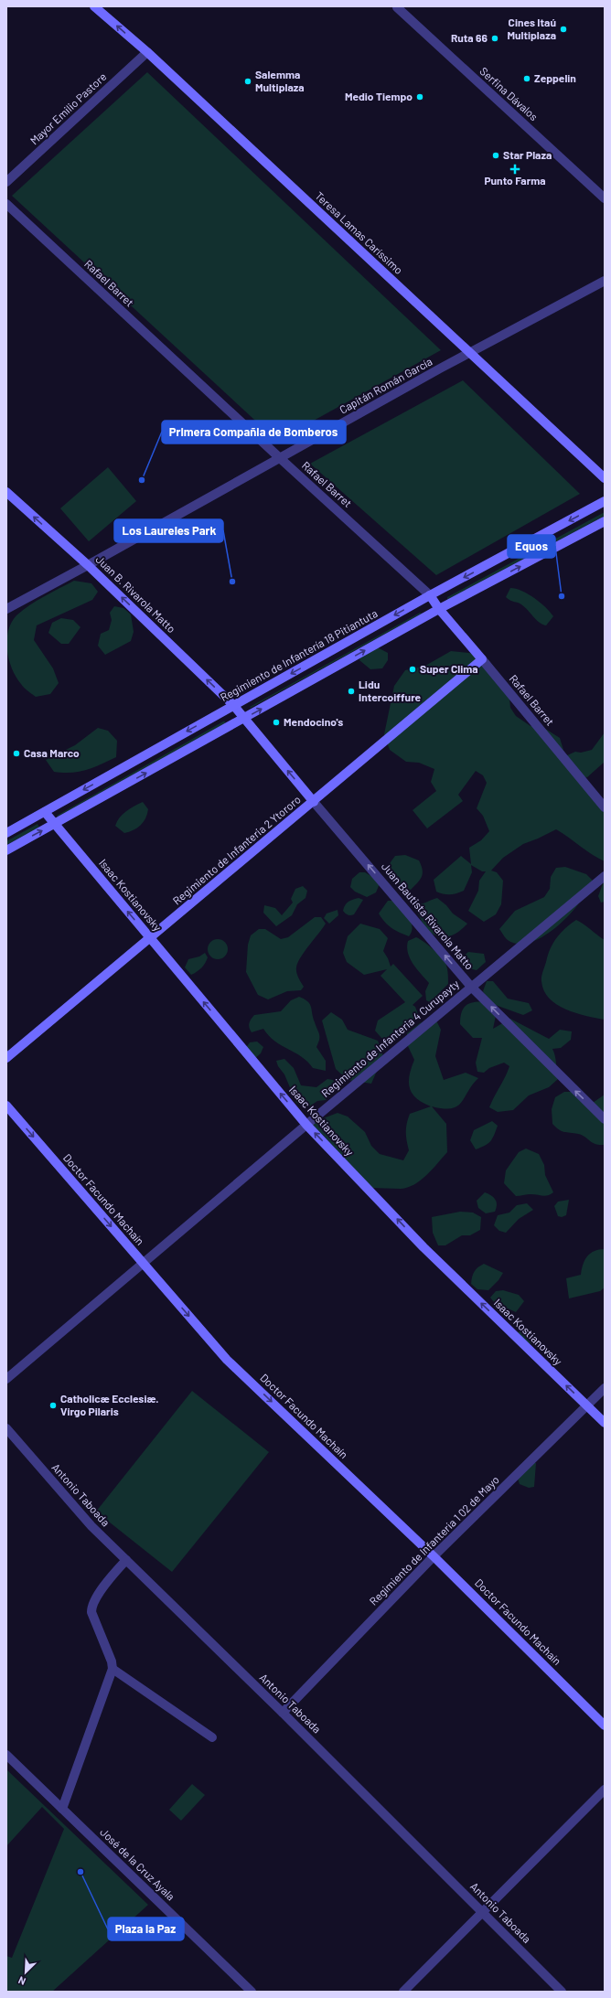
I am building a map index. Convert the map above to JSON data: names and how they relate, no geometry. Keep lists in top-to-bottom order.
{
  "streets": {
    "main road": [
      "Teresa Lamas Caríssimo",
      "Rafael Barret",
      "Juan B. Rivarola Matto",
      "Regimiento de Infantería 18 Pitiantuta",
      "Regimiento de Infanteria 2 Ytororo",
      "Isaac Kostianovsky",
      "Juan Bautista Rivarola Matto",
      "Doctor Facundo Machaín"
    ],
    "street": [
      "Serfina Dávalos",
      "Mayor Emilio Pastore",
      "Capitán Román García",
      "Regimiento de Infanteria 4 Curupayty",
      "Antonio Taboada",
      "Regimiento de Infanteria 1 02 de Mayo",
      "José de la Cruz Ayala"
    ]
  },
  "crossings": [
    ["Mayor Emilio Pastore", "Teresa Lamas Caríssimo"],
    ["Teresa Lamas Caríssimo", "Capitán Román García"],
    ["Rafael Barret", "Capitán Román García"],
    ["Rafael Barret", "Regimiento de Infantería 18 Pitiantuta"],
    ["Rafael Barret", "Regimiento de Infanteria 2 Ytororo"],
    ["Capitán Román García", "Juan B. Rivarola Matto"],
    ["Juan B. Rivarola Matto", "Regimiento de Infantería 18 Pitiantuta"],
    ["Juan B. Rivarola Matto", "Juan Bautista Rivarola Matto"],
    ["Regimiento de Infantería 18 Pitiantuta", "Isaac Kostianovsky"],
    ["Regimiento de Infanteria 2 Ytororo", "Isaac Kostianovsky"],
    ["Regimiento de Infanteria 2 Ytororo", "Juan Bautista Rivarola Matto"],
    ["Isaac Kostianovsky", "Regimiento de Infanteria 4 Curupayty"],
    ["Isaac Kostianovsky", "Regimiento de Infanteria 1 02 de Mayo"],
    ["Juan Bautista Rivarola Matto", "Regimiento de Infanteria 4 Curupayty"],
    ["Regimiento de Infanteria 4 Curupayty", "Doctor Facundo Machaín"],
    ["Doctor Facundo Machaín", "Regimiento de Infanteria 1 02 de Mayo"],
    ["Antonio Taboada", "Regimiento de Infanteria 1 02 de Mayo"]
  ],
  "one_way": [
    "Juan B. Rivarola Matto",
    "Isaac Kostianovsky",
    "Juan Bautista Rivarola Matto",
    "Doctor Facundo Machaín"
  ],
  "places": {
    "other": [
      "Cines Itaú Multiplaza",
      "Ruta 66",
      "Zeppelin",
      "Salemma Multiplaza",
      "Medio Tiempo",
      "Star Plaza",
      "Primera Compañia de Bomberos",
      "Los Laureles Park",
      "Equos",
      "Super Clima",
      "Lidu Intercoiffure",
      "Mendocino's",
      "Casa Marco",
      "Catholicæ Ecclesiæ. Virgo Pilaris",
      "Plaza la Paz"
    ],
    "health": ["Punto Farma"]
  },
  "north": "bottom left"
}
